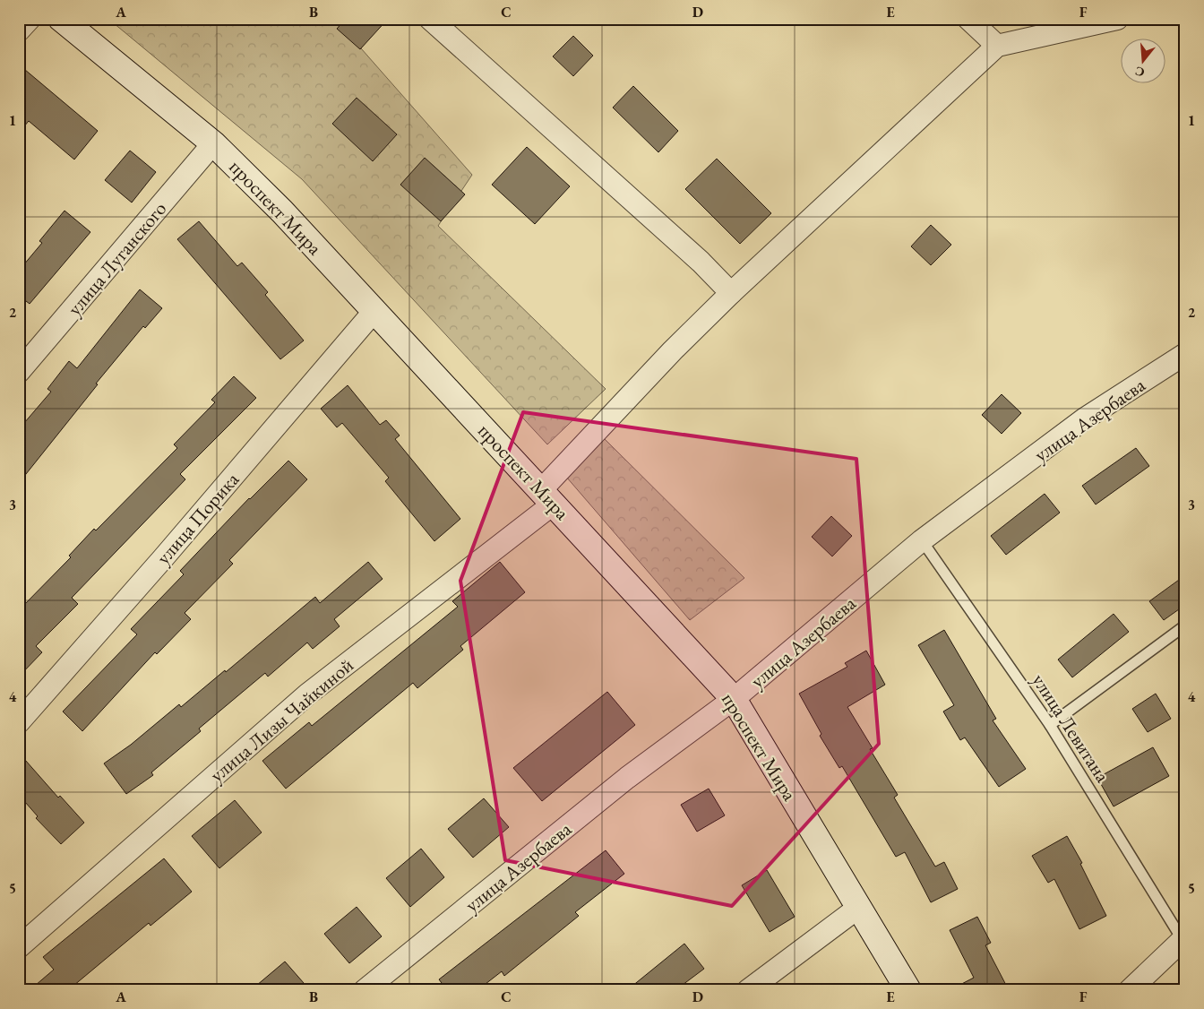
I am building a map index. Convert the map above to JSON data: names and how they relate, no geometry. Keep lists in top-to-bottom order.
{
  "streets": {
    "main road": ["проспект Мира"],
    "street": [
      "улица Луганского",
      "улица Азербаева",
      "улица Порика",
      "улица Лизы Чайкиной"
    ],
    "lane": ["улица Левитана"]
  },
  "crossings": [
    ["проспект Мира", "улица Луганского"],
    ["проспект Мира", "улица Азербаева"],
    ["проспект Мира", "улица Порика"],
    ["проспект Мира", "улица Лизы Чайкиной"],
    ["улица Азербаева", "улица Левитана"]
  ],
  "north": "bottom",
  "grid": {
    "columns": [
      "A",
      "B",
      "C",
      "D",
      "E",
      "F"
    ],
    "rows": [
      "1",
      "2",
      "3",
      "4",
      "5"
    ]
  }
}
